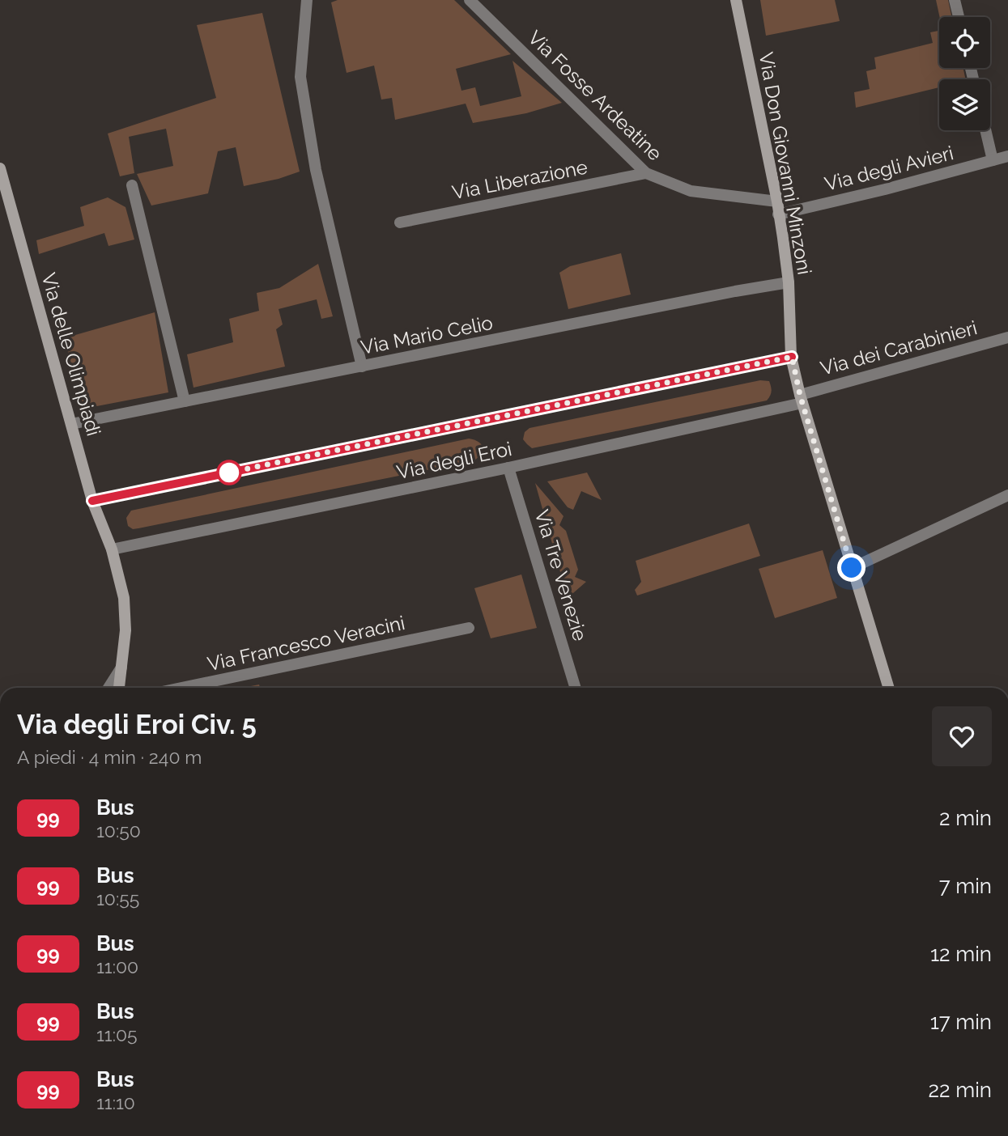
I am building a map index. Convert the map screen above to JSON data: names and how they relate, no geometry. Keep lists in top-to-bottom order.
{
  "streets": {
    "street": [
      "Via Fosse Ardeatine",
      "Via Don Giovanni Minzoni",
      "Via degli Avieri",
      "Via Liberazione",
      "Via Mario Celio",
      "Via dei Carabinieri",
      "Via delle Olimpiadi",
      "Via degli Eroi",
      "Via Tre Venezie",
      "Via Francesco Veracini"
    ]
  },
  "crossings": [
    ["Via Fosse Ardeatine", "Via Don Giovanni Minzoni"],
    ["Via Fosse Ardeatine", "Via Liberazione"],
    ["Via Don Giovanni Minzoni", "Via degli Avieri"],
    ["Via Don Giovanni Minzoni", "Via Mario Celio"],
    ["Via Don Giovanni Minzoni", "Via dei Carabinieri"],
    ["Via Don Giovanni Minzoni", "Via degli Eroi"],
    ["Via Mario Celio", "Via delle Olimpiadi"],
    ["Via dei Carabinieri", "Via degli Eroi"],
    ["Via delle Olimpiadi", "Via degli Eroi"],
    ["Via degli Eroi", "Via Tre Venezie"]
  ],
  "lines": ["bus line 99"],
  "page": {
    "heading": ["Via degli Eroi Civ. 5", "A piedi · 4 min · 240 m"],
    "list": [
      {
        "mark": "99",
        "name": "Bus",
        "note": "10:50",
        "value": "2 min"
      },
      {
        "mark": "99",
        "name": "Bus",
        "note": "10:55",
        "value": "7 min"
      },
      {
        "mark": "99",
        "name": "Bus",
        "note": "11:00",
        "value": "12 min"
      },
      {
        "mark": "99",
        "name": "Bus",
        "note": "11:05",
        "value": "17 min"
      },
      {
        "mark": "99",
        "name": "Bus",
        "note": "11:10",
        "value": "22 min"
      }
    ]
  }
}
